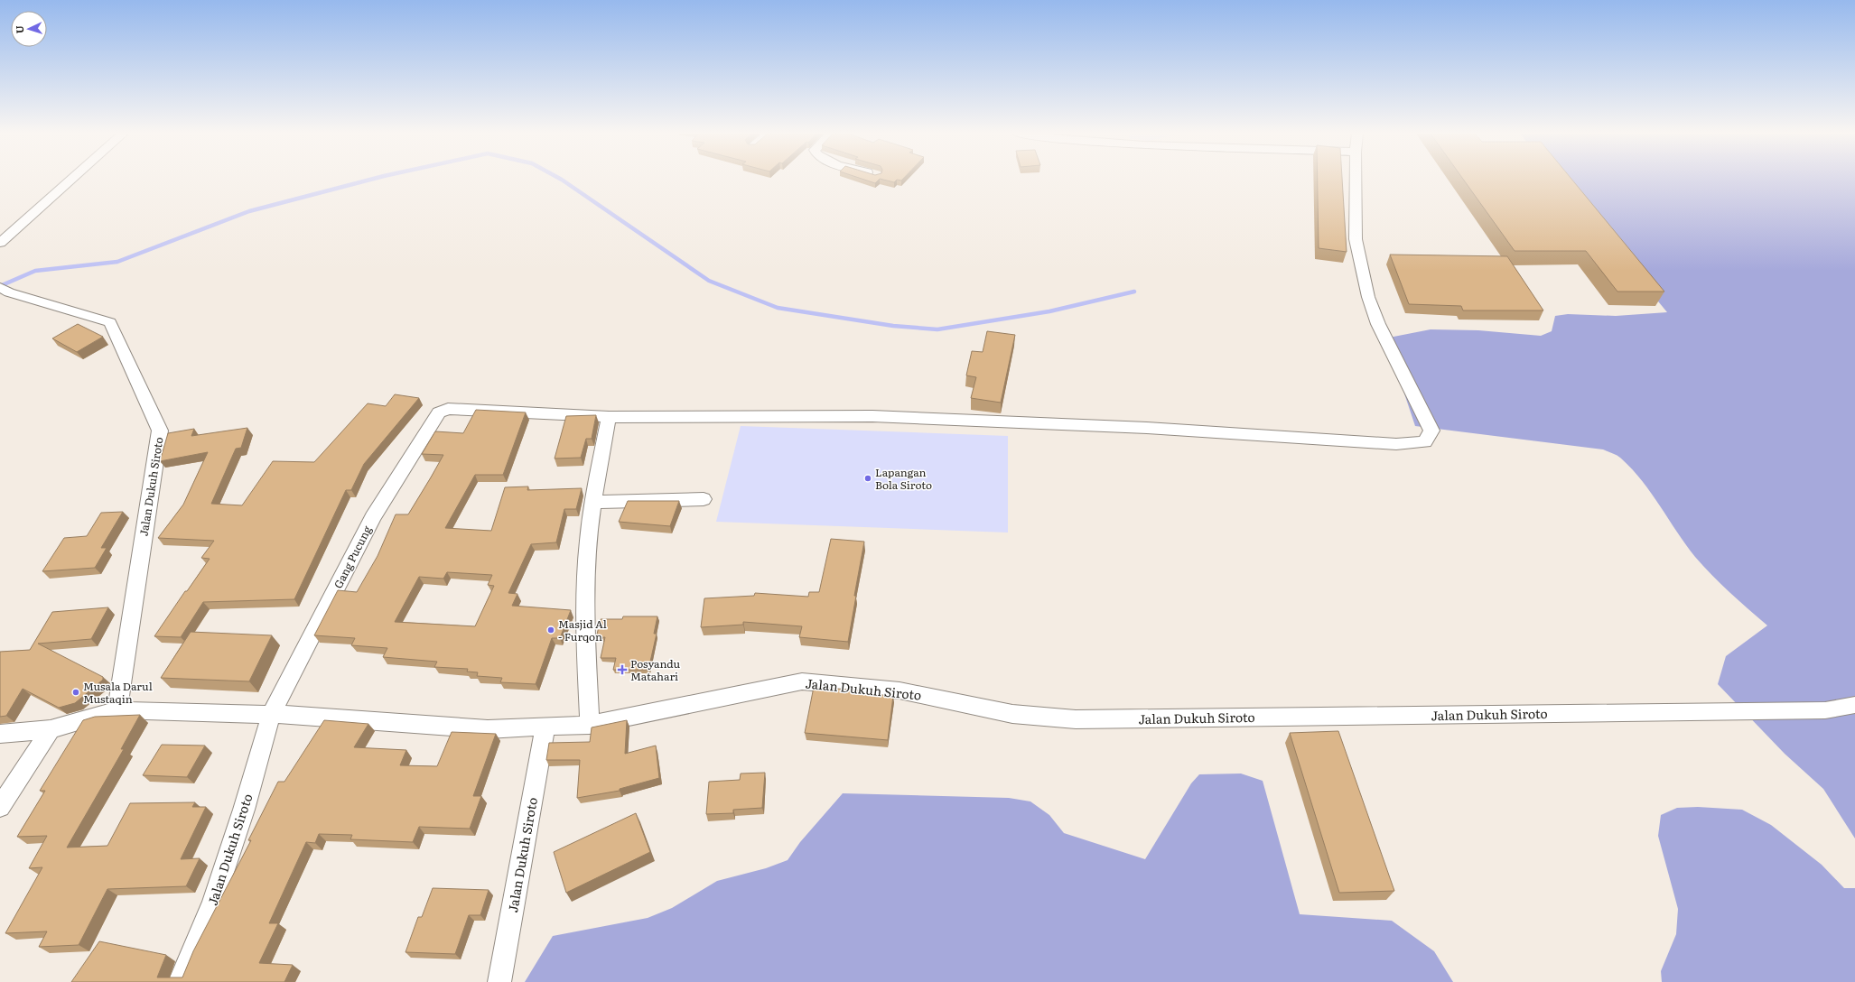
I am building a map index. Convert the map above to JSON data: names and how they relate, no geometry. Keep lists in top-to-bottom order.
{
  "streets": {
    "street": ["Jalan Dukuh Siroto", "Gang Pucung"]
  },
  "crossings": [
    ["Jalan Dukuh Siroto", "Gang Pucung"]
  ],
  "places": {
    "other": ["Lapangan Bola Siroto", "Masjid Al - Furqon", "Musala Darul Mustaqin"],
    "health": ["Posyandu Matahari"]
  },
  "north": "left"
}
